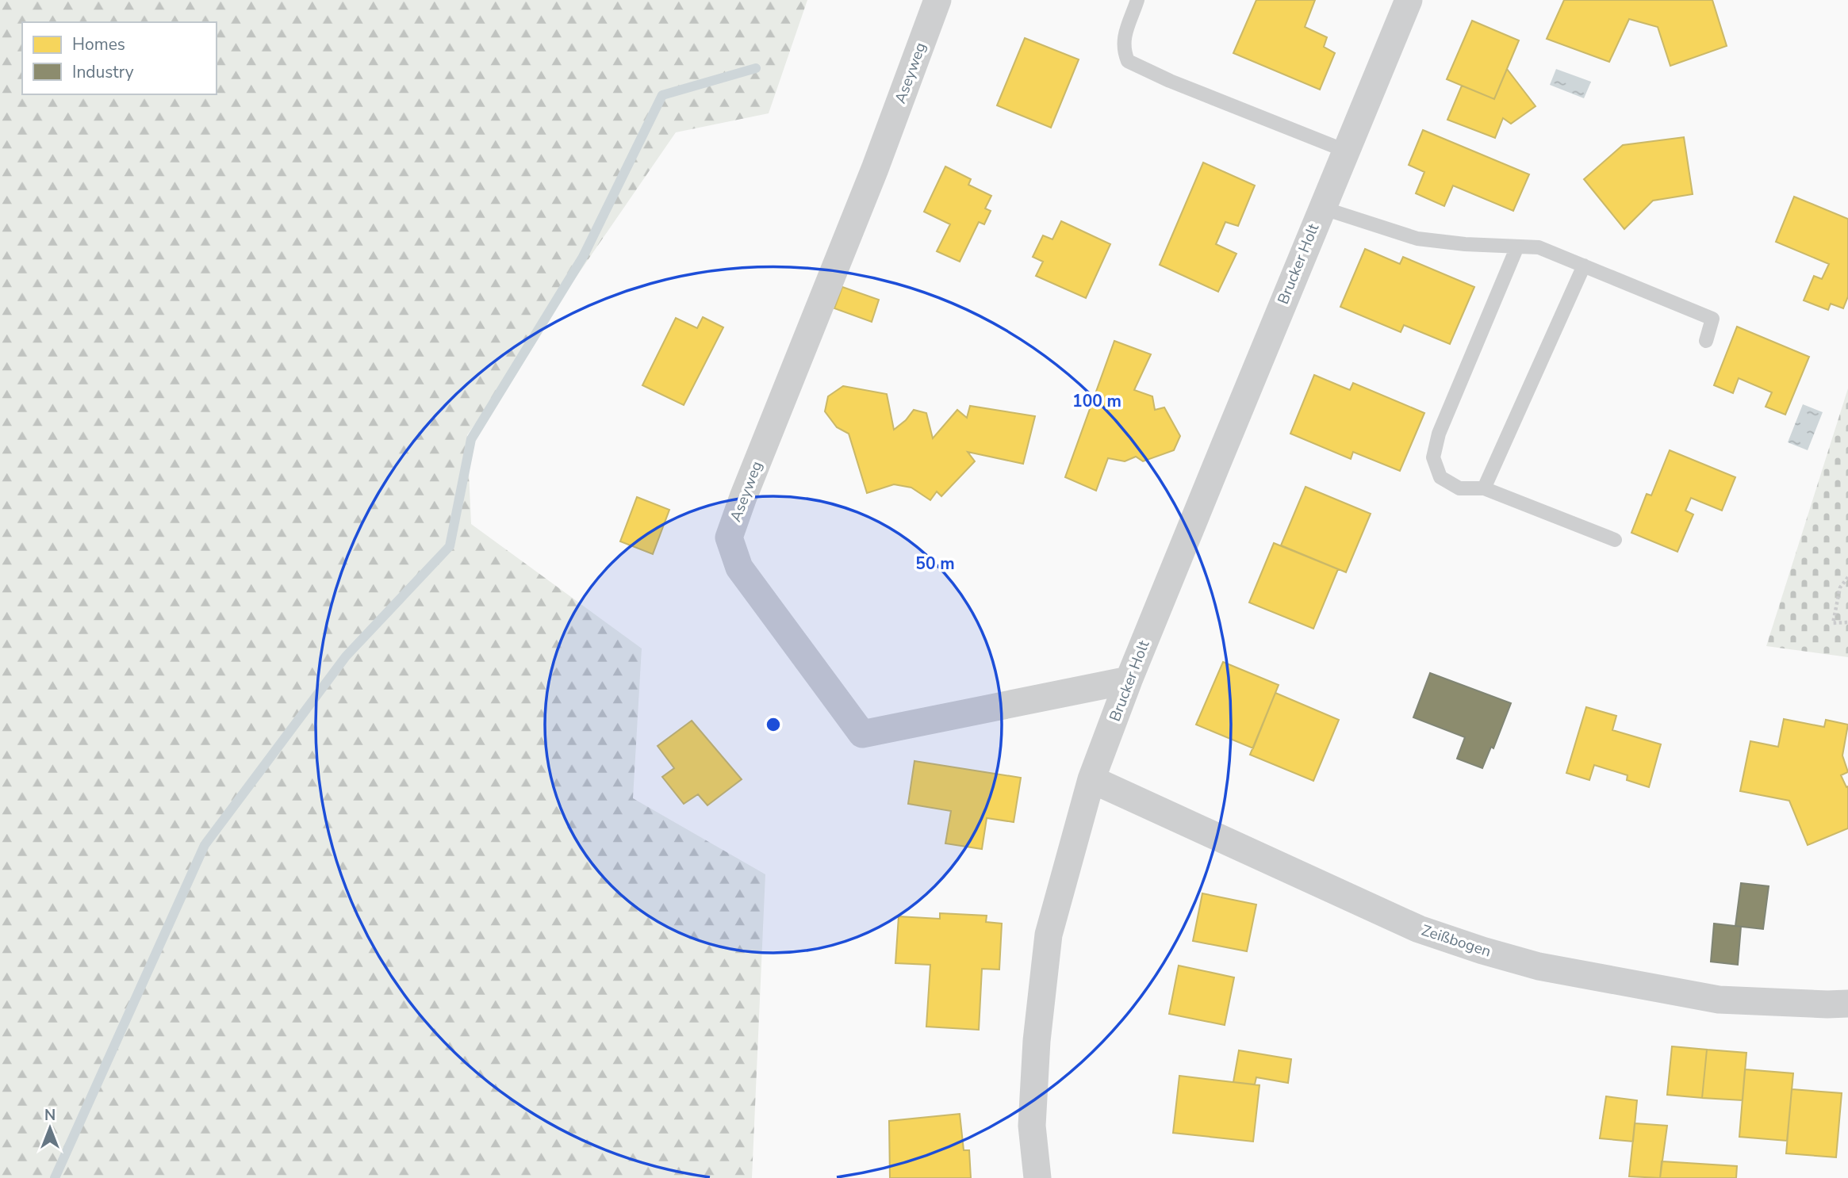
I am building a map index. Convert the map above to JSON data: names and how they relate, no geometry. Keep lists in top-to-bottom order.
{
  "streets": {
    "street": ["Aseyweg", "Brucker Holt", "Zeißbogen"]
  },
  "crossings": [
    ["Aseyweg", "Brucker Holt"],
    ["Brucker Holt", "Zeißbogen"]
  ],
  "legend": ["Homes", "Industry"],
  "north": "top",
  "rings": ["100 m", "50 m"]
}
